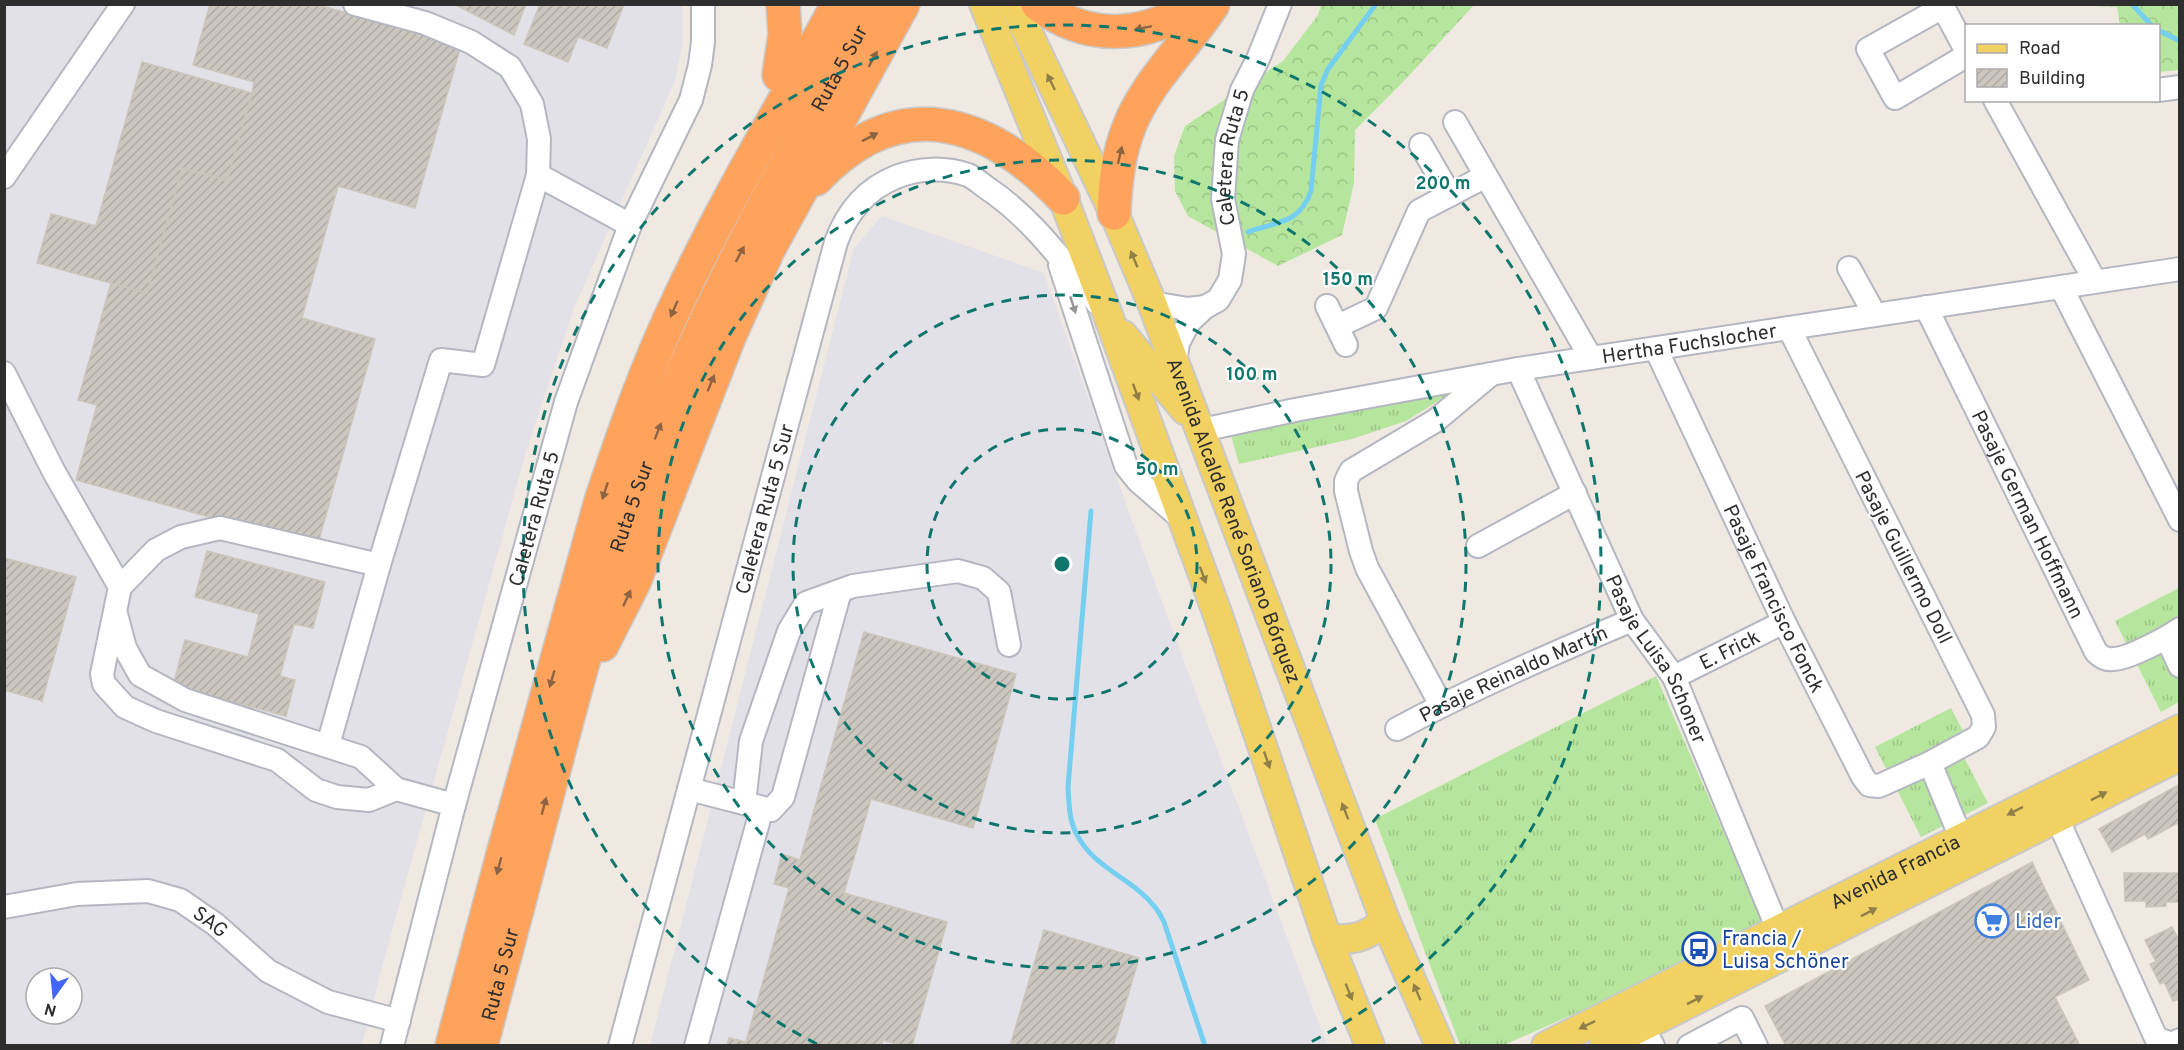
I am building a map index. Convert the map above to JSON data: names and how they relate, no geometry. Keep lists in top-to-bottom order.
{
  "streets": {
    "highway": ["Ruta 5 Sur"],
    "main road": ["Avenida Alcalde René Soriano Bórquez", "Avenida Francia"],
    "street": [
      "Caletera Ruta 5",
      "Hertha Fuchslocher",
      "Caletera Ruta 5 Sur",
      "Pasaje German Hoffmann",
      "Pasaje Guillermo Doll",
      "Pasaje Francisco Fonck",
      "E. Frick",
      "Pasaje Luisa Schoner",
      "Pasaje Reinaldo Martín",
      "SAG"
    ]
  },
  "crossings": [
    ["Caletera Ruta 5", "Avenida Alcalde René Soriano Bórquez"],
    ["Caletera Ruta 5", "SAG"],
    ["Hertha Fuchslocher", "Pasaje German Hoffmann"],
    ["Hertha Fuchslocher", "Avenida Alcalde René Soriano Bórquez"],
    ["Hertha Fuchslocher", "Pasaje Guillermo Doll"],
    ["Hertha Fuchslocher", "Pasaje Francisco Fonck"],
    ["Hertha Fuchslocher", "Pasaje Luisa Schoner"],
    ["Pasaje Guillermo Doll", "Pasaje Francisco Fonck"],
    ["Pasaje Francisco Fonck", "E. Frick"],
    ["E. Frick", "Pasaje Luisa Schoner"],
    ["Pasaje Luisa Schoner", "Pasaje Reinaldo Martín"],
    ["Pasaje Luisa Schoner", "Avenida Francia"]
  ],
  "places": {
    "supermarket": ["Lider"],
    "bus stop": ["Francia / Luisa Schöner"]
  },
  "legend": ["Road", "Building"],
  "north": "bottom",
  "rings": [
    "200 m",
    "150 m",
    "100 m",
    "50 m"
  ]
}
